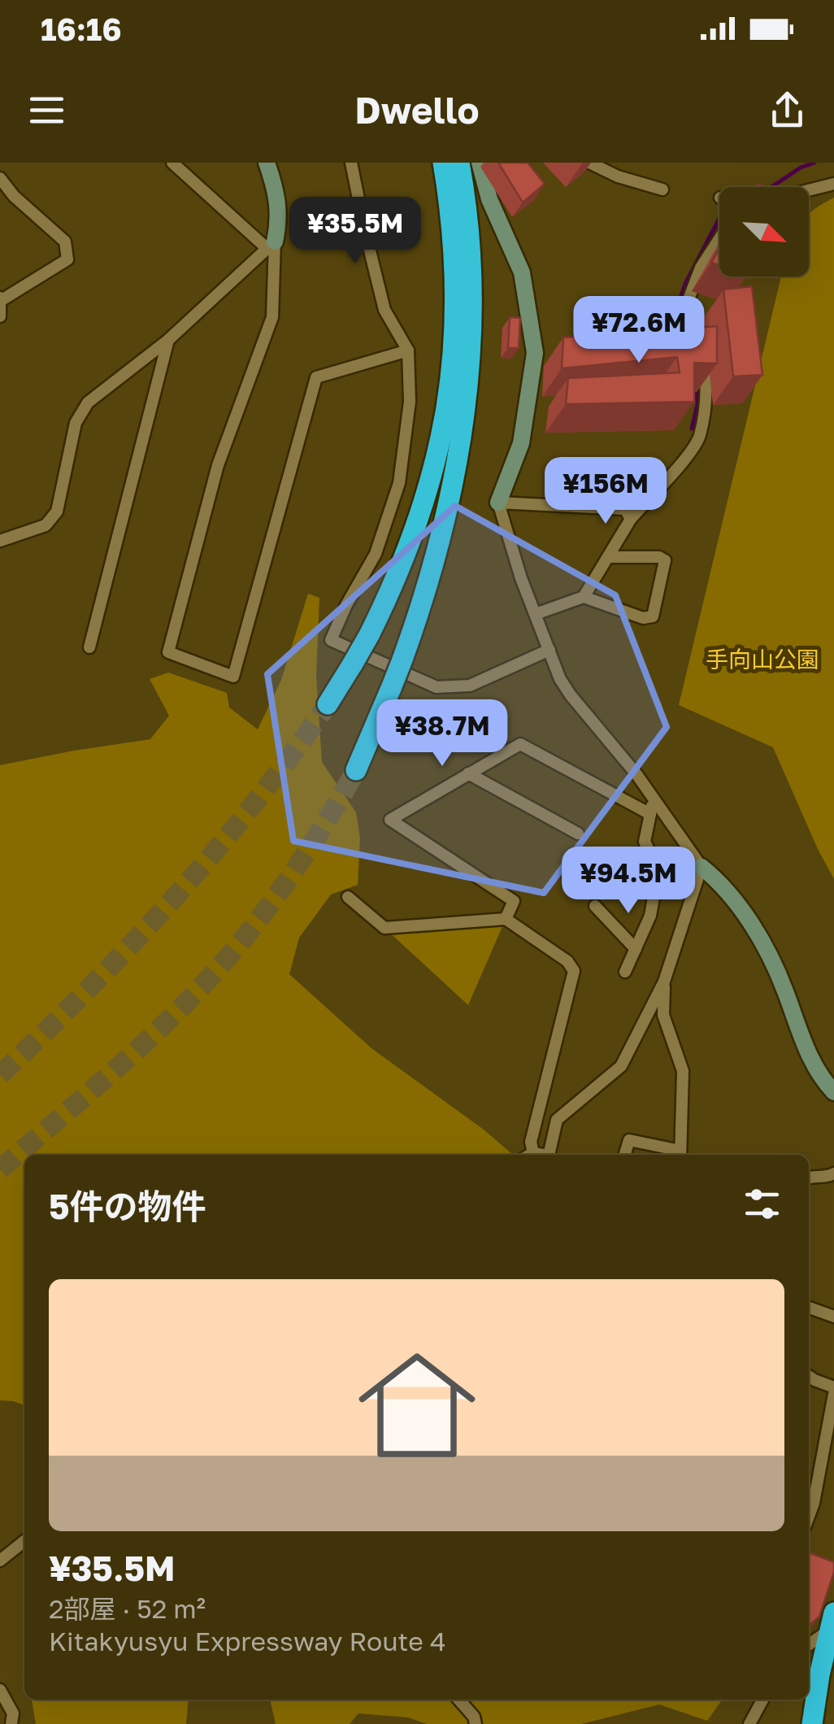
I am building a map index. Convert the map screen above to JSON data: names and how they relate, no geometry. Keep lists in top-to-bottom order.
{
  "parks": ["手向山公園"],
  "north": "bottom right",
  "page": {
    "status": "16:16",
    "header": "Dwello",
    "price": [
      "¥35.5M",
      "¥72.6M",
      "¥156M",
      "¥38.7M",
      "¥94.5M"
    ],
    "heading": "5件の物件",
    "list": [
      {
        "name": "¥35.5M",
        "note": "2部屋 · 52 m² · Kitakyusyu Expressway Route 4"
      }
    ]
  }
}
